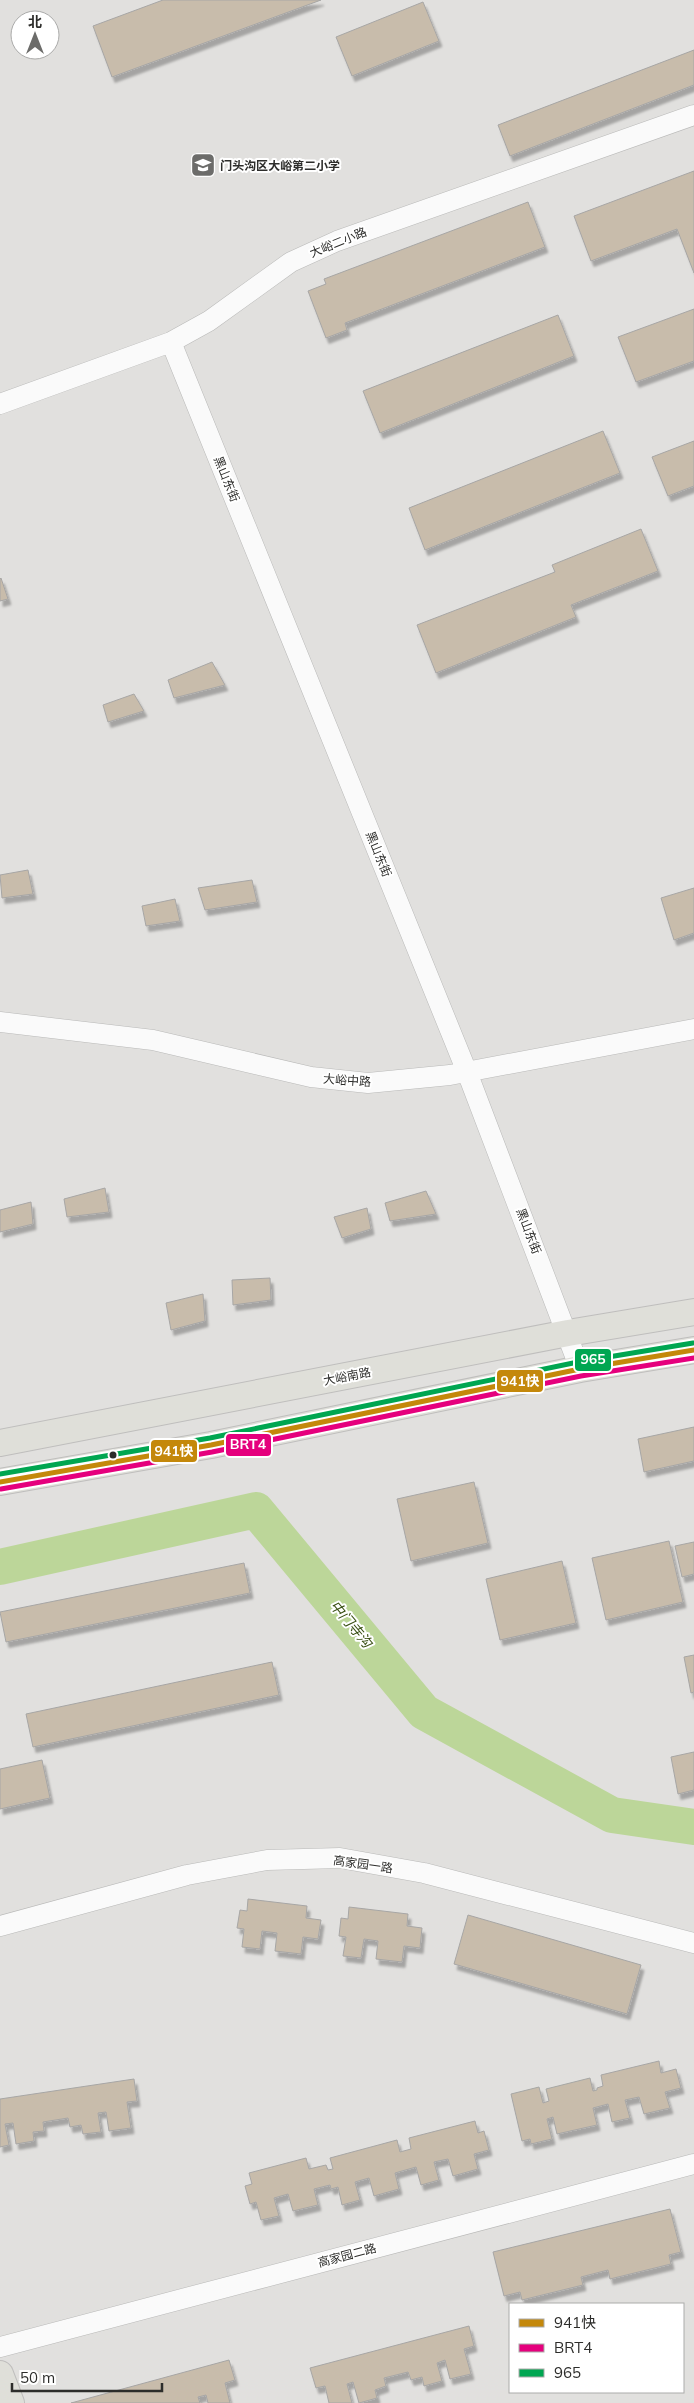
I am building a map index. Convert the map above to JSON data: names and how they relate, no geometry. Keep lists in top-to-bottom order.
{
  "streets": {
    "main road": ["大峪南路"],
    "street": [
      "大峪二小路",
      "黑山东街",
      "大峪中路",
      "高家园一路",
      "高家园二路"
    ]
  },
  "crossings": [
    ["大峪二小路", "黑山东街"],
    ["黑山东街", "大峪中路"],
    ["黑山东街", "大峪南路"]
  ],
  "water": ["中门寺沟"],
  "places": {
    "school or university": ["门头沟区大峪第二小学"]
  },
  "lines": ["transit line 965", "transit line 941快", "transit line BRT4"],
  "legend": ["941快", "BRT4", "965"],
  "scale_bar": "50 m",
  "north": "top"
}
